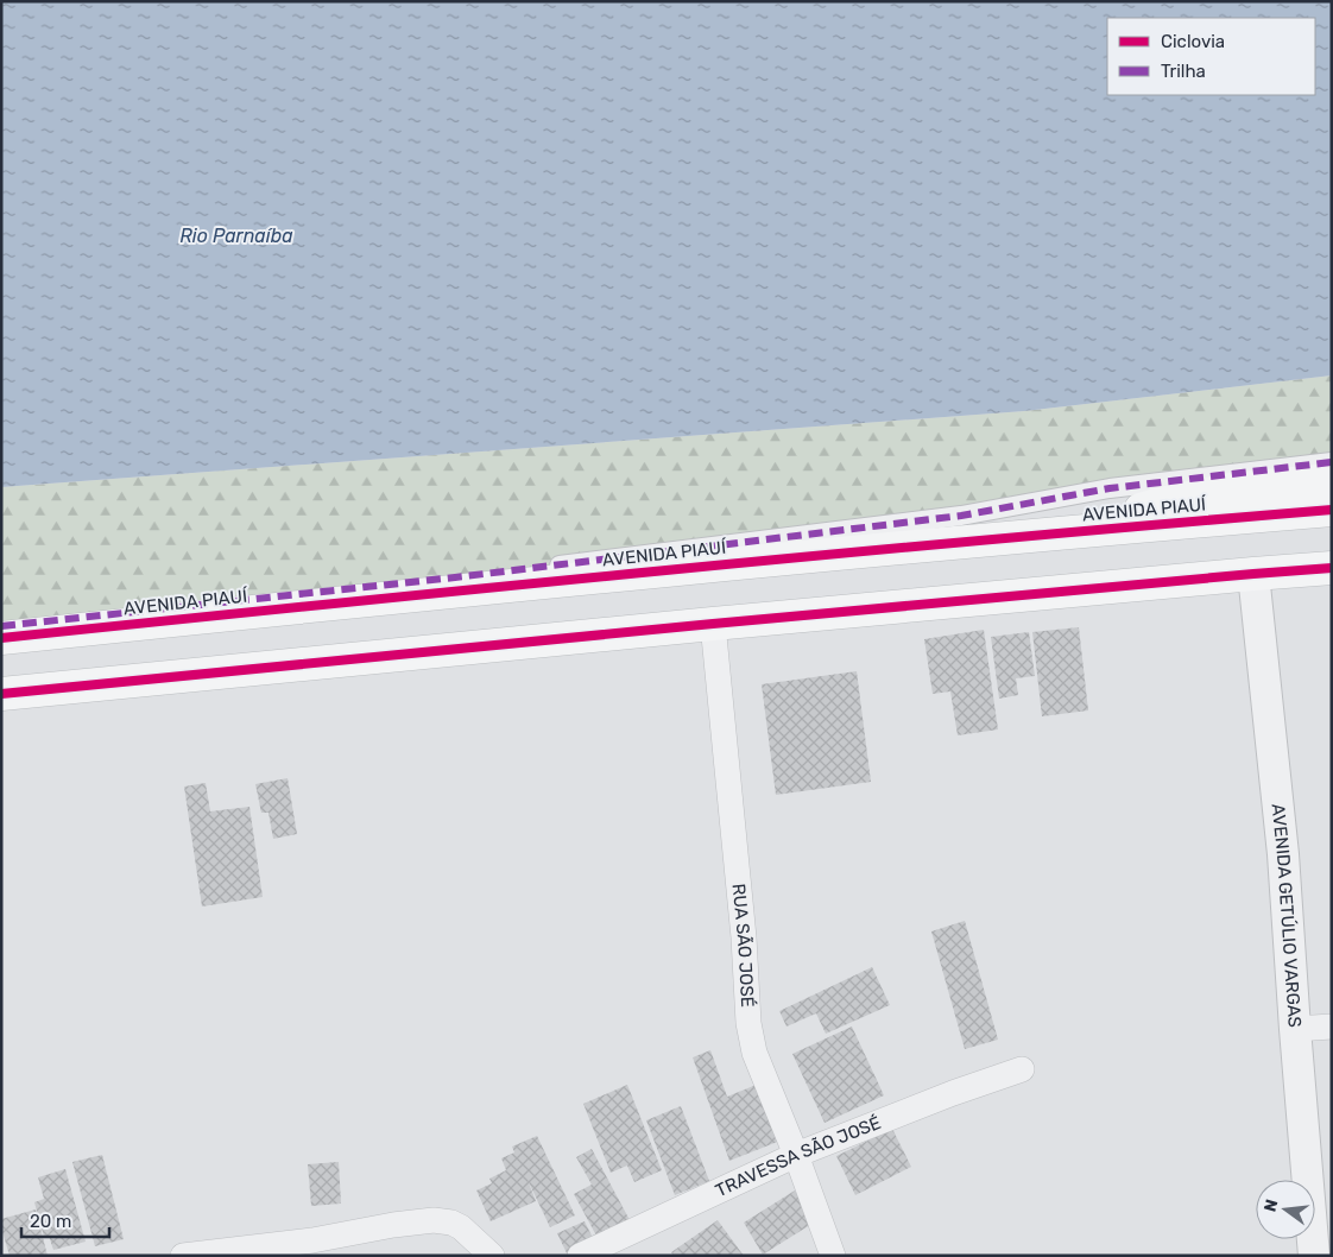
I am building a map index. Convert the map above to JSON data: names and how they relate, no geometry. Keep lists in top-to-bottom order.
{
  "streets": {
    "main road": ["AVENIDA PIAUÍ"],
    "street": ["AVENIDA GETÚLIO VARGAS", "RUA SÃO JOSÉ", "TRAVESSA SÃO JOSÉ"]
  },
  "crossings": [
    ["RUA SÃO JOSÉ", "TRAVESSA SÃO JOSÉ"]
  ],
  "water": ["Rio Parnaíba"],
  "legend": ["Ciclovia", "Trilha"],
  "scale_bar": "20 m",
  "north": "left"
}
